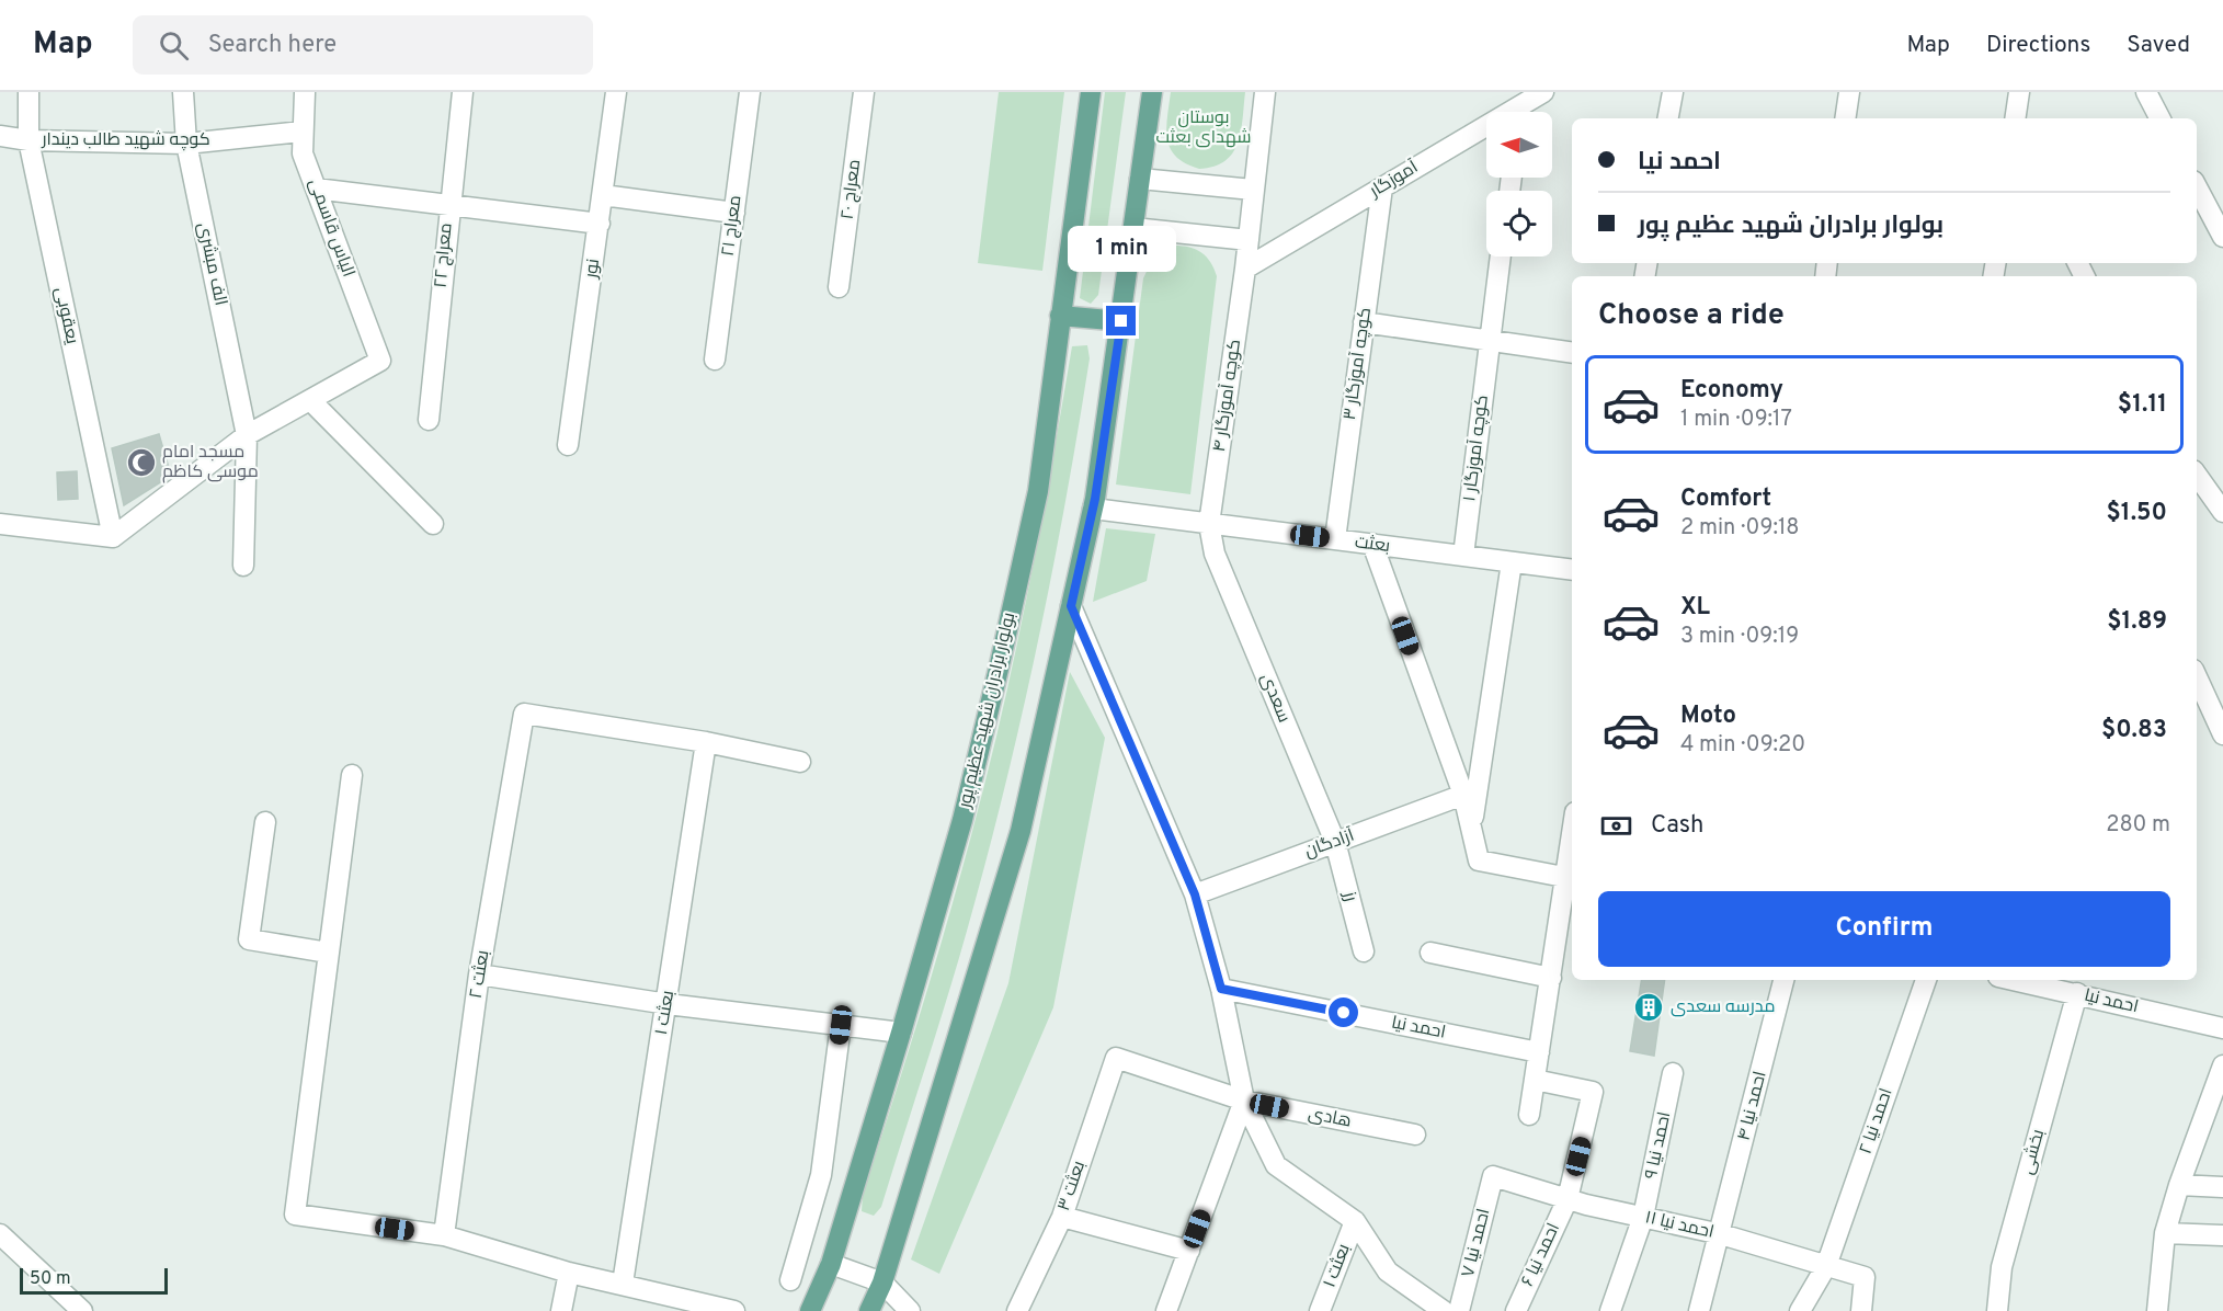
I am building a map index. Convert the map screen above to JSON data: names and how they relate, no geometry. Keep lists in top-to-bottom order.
{
  "streets": {
    "main road": ["بولوار برادران شهید عظیم‌ پور"],
    "street": [
      "کوچه شهید طالب دیندار",
      "آموزگار",
      "معراج ۲۰",
      "معراج ۲۱",
      "الیاس قاسمی",
      "معراج ۲۲",
      "الف مبشری",
      "نور",
      "یعقوبی",
      "کوچه آموزگار ۳",
      "کوچه آموزگار ۴",
      "کوچه آموزگار ۱",
      "بعثت",
      "سعدی",
      "آزادگان",
      "رز",
      "بعثت ۲",
      "احمد نیا",
      "بعثت ۱",
      "احمد نیا ۴",
      "هادی",
      "احمد نیا ۲",
      "احمد نیا ۹",
      "بخشی",
      "بعثت ۳",
      "احمد نیا ۱۱",
      "احمد نیا ۷",
      "احمد نیا ۶"
    ]
  },
  "crossings": [
    ["کوچه شهید طالب دیندار", "الیاس قاسمی"],
    ["کوچه شهید طالب دیندار", "الف مبشری"],
    ["کوچه شهید طالب دیندار", "یعقوبی"],
    ["آموزگار", "کوچه آموزگار ۳"],
    ["آموزگار", "کوچه آموزگار ۴"],
    ["کوچه آموزگار ۳", "بعثت"],
    ["کوچه آموزگار ۴", "بعثت"],
    ["کوچه آموزگار ۴", "سعدی"],
    ["کوچه آموزگار ۱", "بعثت"],
    ["سعدی", "آزادگان"],
    ["سعدی", "رز"],
    ["آزادگان", "رز"],
    ["بعثت ۲", "بعثت ۱"],
    ["احمد نیا", "بخشی"],
    ["احمد نیا ۴", "احمد نیا ۱۱"],
    ["هادی", "بعثت ۳"],
    ["احمد نیا ۲", "احمد نیا ۱۱"],
    ["احمد نیا ۹", "احمد نیا ۱۱"],
    ["احمد نیا ۱۱", "احمد نیا ۷"],
    ["احمد نیا ۱۱", "احمد نیا ۶"]
  ],
  "parks": ["بوستان شهدای بعثت"],
  "places": {
    "mosque": ["مسجد امام موسی کاظم"],
    "building": ["مدرسه سعدی"]
  },
  "scale_bar": "50 m",
  "north": "left",
  "page": {
    "header": "Map",
    "search": "Search here",
    "nav": ["Map", "Directions", "Saved"],
    "banner": ["احمد نیا", "بولوار برادران شهید عظیم‌ پور"],
    "bubble": "1 min",
    "heading": "Choose a ride",
    "list": [
      {
        "name": "Economy",
        "note": "1 min · 09:17",
        "value": "$1.11"
      },
      {
        "name": "Comfort",
        "note": "2 min · 09:18",
        "value": "$1.50"
      },
      {
        "name": "XL",
        "note": "3 min · 09:19",
        "value": "$1.89"
      },
      {
        "name": "Moto",
        "note": "4 min · 09:20",
        "value": "$0.83"
      }
    ],
    "pay": ["Cash", "280 m"],
    "buttons": "Confirm",
    "scale": "50 m"
  }
}
